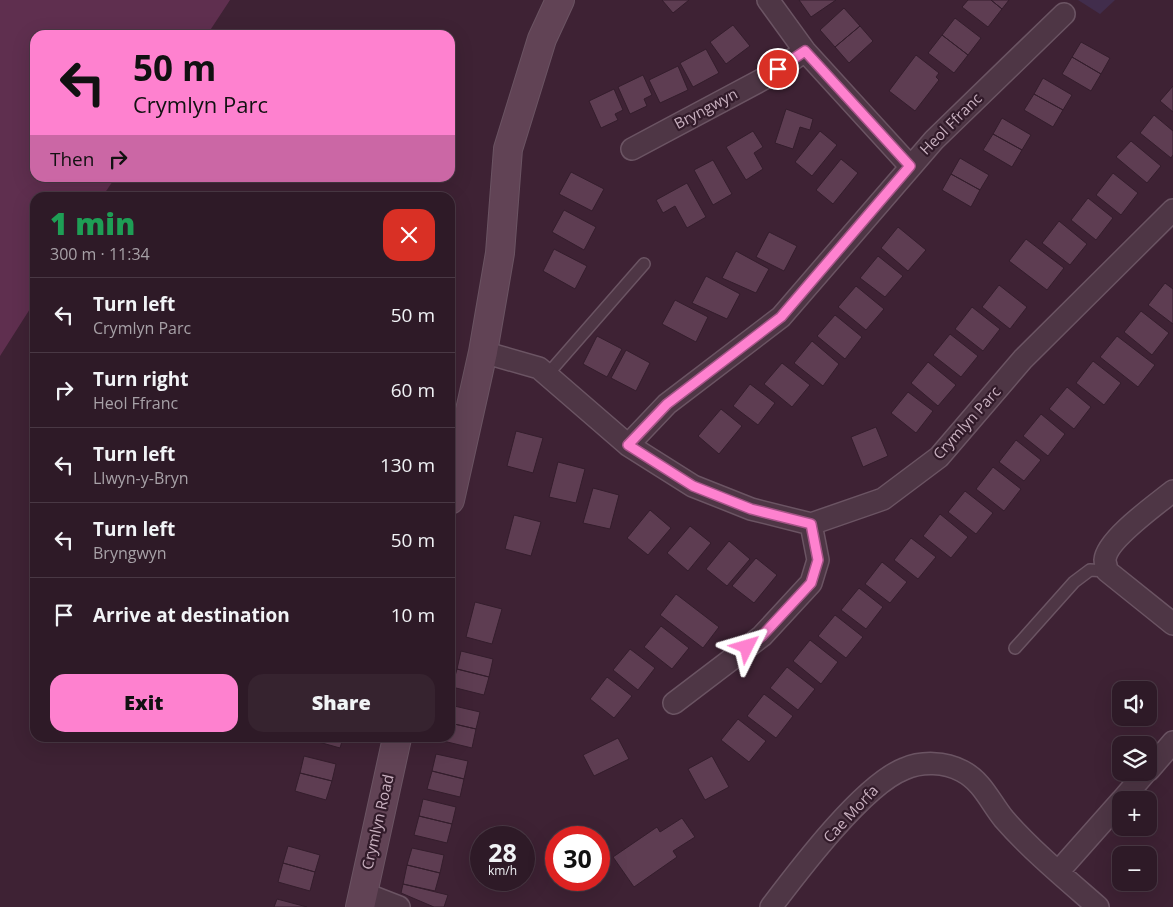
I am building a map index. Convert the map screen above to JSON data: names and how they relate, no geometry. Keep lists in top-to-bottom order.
{
  "streets": {
    "street": [
      "Bryngwyn",
      "Heol Ffranc",
      "Crymlyn Parc",
      "Cae Morfa",
      "Crymlyn Road"
    ]
  },
  "page": {
    "turn": ["50 m", "Crymlyn Parc"],
    "then": "Then",
    "heading": ["1 min", "300 m · 11:34"],
    "list": [
      {
        "name": "Turn left",
        "note": "Crymlyn Parc",
        "value": "50 m"
      },
      {
        "name": "Turn right",
        "note": "Heol Ffranc",
        "value": "60 m"
      },
      {
        "name": "Turn left",
        "note": "Llwyn-y-Bryn",
        "value": "130 m"
      },
      {
        "name": "Turn left",
        "note": "Bryngwyn",
        "value": "50 m"
      },
      {
        "name": "Arrive at destination",
        "value": "10 m"
      }
    ],
    "buttons": ["Exit", "Share"],
    "map_buttons": ["+", "−"],
    "speed": "28 km/h",
    "limit": "30"
  }
}
